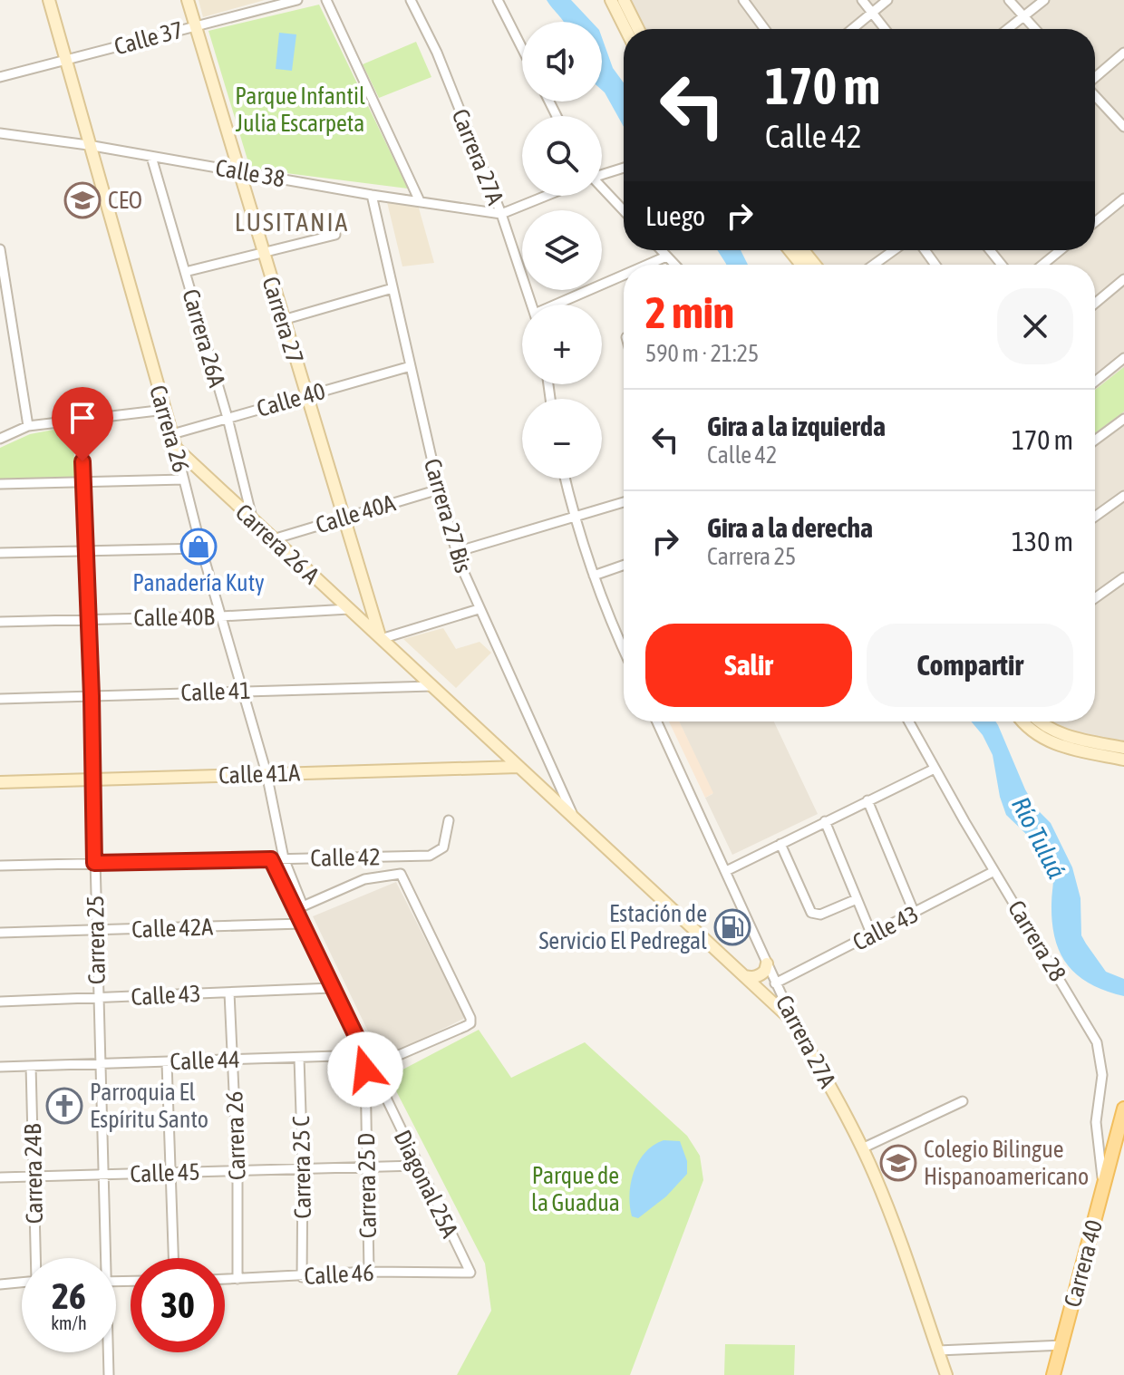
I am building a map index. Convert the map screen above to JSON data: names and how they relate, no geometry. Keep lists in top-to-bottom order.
{
  "streets": {
    "main road": ["Carrera 40"],
    "street": [
      "Calle 37",
      "Carrera 27A",
      "Calle 38",
      "Carrera 27",
      "Carrera 26A",
      "Calle 40",
      "Carrera 26",
      "Calle 40A",
      "Carrera 27 Bis",
      "Carrera 26 A",
      "Calle 40B",
      "Calle 41",
      "Calle 41A",
      "Calle 42",
      "Calle 42A",
      "Calle 43",
      "Carrera 25",
      "Carrera 28",
      "Calle 44",
      "Carrera 25 C",
      "Calle 45",
      "Carrera 24B",
      "Diagonal 25A",
      "Carrera 25 D",
      "Calle 46"
    ]
  },
  "crossings": [
    ["Calle 37", "Carrera 27"],
    ["Calle 37", "Carrera 26"],
    ["Carrera 27A", "Calle 38"],
    ["Carrera 27A", "Carrera 26 A"],
    ["Carrera 27A", "Calle 43"],
    ["Calle 38", "Carrera 27"],
    ["Calle 38", "Carrera 26A"],
    ["Calle 38", "Carrera 26"],
    ["Calle 38", "Carrera 27 Bis"],
    ["Carrera 27", "Calle 40"],
    ["Carrera 27", "Calle 40A"],
    ["Carrera 27", "Carrera 26 A"],
    ["Carrera 26A", "Calle 40"],
    ["Carrera 26A", "Carrera 26 A"],
    ["Calle 40", "Carrera 26"],
    ["Calle 40", "Carrera 27 Bis"],
    ["Carrera 26", "Carrera 26 A"],
    ["Carrera 26", "Calle 40B"],
    ["Carrera 26", "Calle 41"],
    ["Carrera 26", "Calle 41A"],
    ["Carrera 26", "Calle 42"],
    ["Carrera 26", "Calle 43"],
    ["Carrera 26", "Calle 44"],
    ["Carrera 26", "Calle 45"],
    ["Carrera 26", "Diagonal 25A"],
    ["Carrera 26", "Carrera 25 D"],
    ["Carrera 26", "Calle 46"],
    ["Calle 40A", "Carrera 27 Bis"],
    ["Calle 40A", "Carrera 26 A"],
    ["Carrera 27 Bis", "Carrera 26 A"],
    ["Carrera 26 A", "Calle 40B"],
    ["Carrera 26 A", "Calle 41"],
    ["Carrera 26 A", "Calle 41A"],
    ["Calle 40B", "Carrera 25"],
    ["Calle 41", "Carrera 25"],
    ["Calle 41A", "Carrera 25"],
    ["Calle 42", "Carrera 25"],
    ["Calle 42", "Diagonal 25A"],
    ["Calle 42A", "Carrera 25"],
    ["Calle 42A", "Diagonal 25A"],
    ["Calle 43", "Carrera 25"],
    ["Calle 43", "Carrera 28"],
    ["Calle 43", "Diagonal 25A"],
    ["Carrera 25", "Calle 44"],
    ["Carrera 25", "Calle 45"],
    ["Carrera 28", "Carrera 40"],
    ["Calle 44", "Carrera 25 C"],
    ["Calle 44", "Carrera 24B"],
    ["Calle 44", "Diagonal 25A"],
    ["Carrera 25 C", "Calle 45"],
    ["Carrera 25 C", "Calle 46"],
    ["Calle 45", "Carrera 24B"],
    ["Calle 45", "Diagonal 25A"],
    ["Calle 45", "Carrera 25 D"],
    ["Diagonal 25A", "Carrera 25 D"],
    ["Diagonal 25A", "Calle 46"],
    ["Carrera 25 D", "Calle 46"]
  ],
  "districts": ["LUSITANIA"],
  "water": ["Río Tuluá"],
  "parks": ["Parque Infantil Julia Escarpeta", "Parque de la Guadua"],
  "places": {
    "school or university": ["CEO", "Colegio Bilingue Hispanoamericano"],
    "shop": ["Panadería Kuty"],
    "fuel station": ["Estación de Servicio El Pedregal"],
    "church": ["Parroquia El Espíritu Santo"]
  },
  "page": {
    "map_buttons": ["+", "−"],
    "turn": ["170 m", "Calle 42"],
    "then": "Luego",
    "heading": ["2 min", "590 m · 21:25"],
    "list": [
      {
        "name": "Gira a la izquierda",
        "note": "Calle 42",
        "value": "170 m"
      },
      {
        "name": "Gira a la derecha",
        "note": "Carrera 25",
        "value": "130 m"
      }
    ],
    "buttons": ["Salir", "Compartir"],
    "speed": "26 km/h",
    "limit": "30"
  }
}
